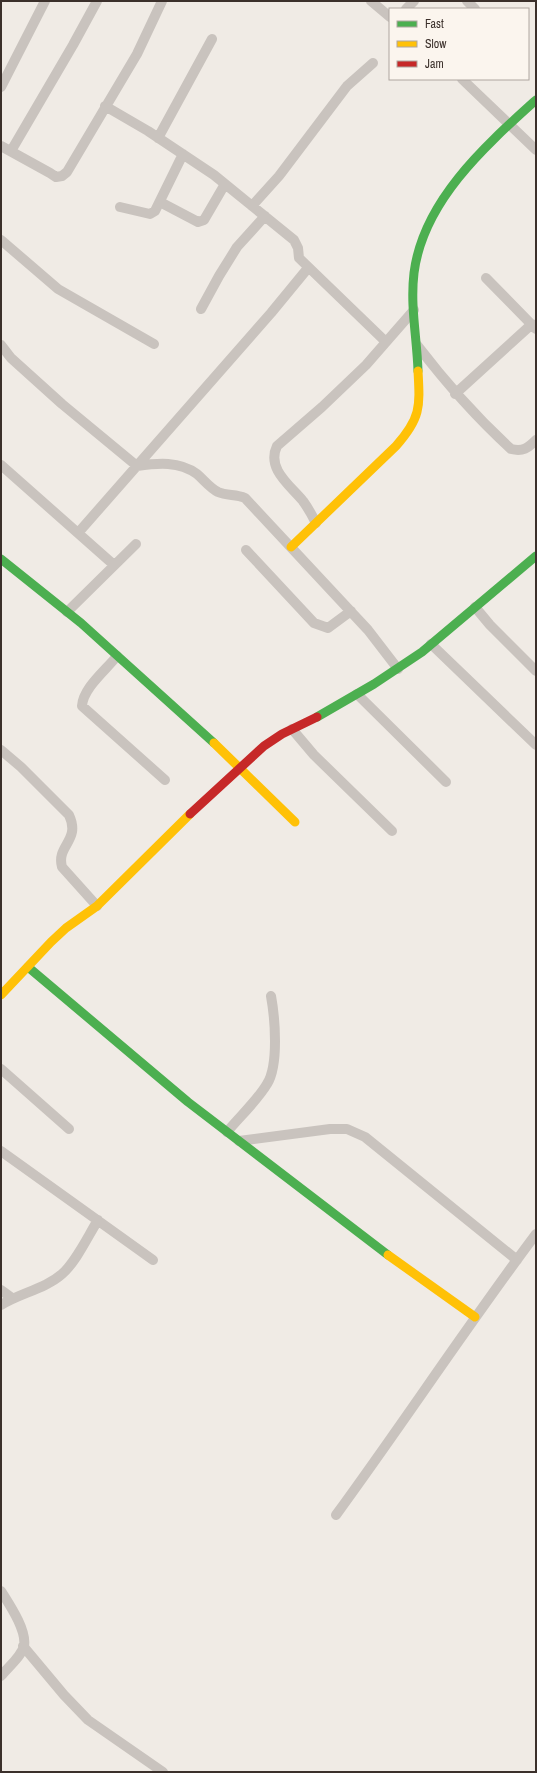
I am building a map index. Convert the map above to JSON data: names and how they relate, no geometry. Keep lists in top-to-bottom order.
{
  "legend": ["Fast", "Slow", "Jam"]
}
